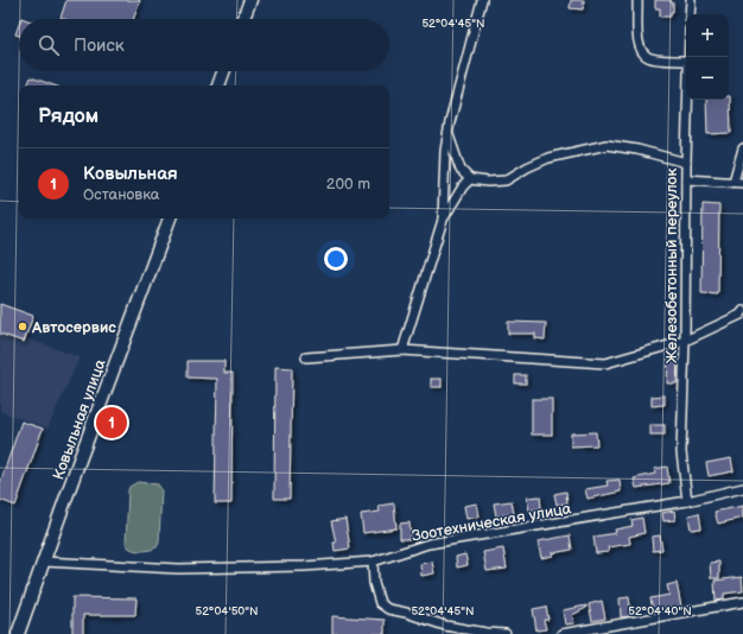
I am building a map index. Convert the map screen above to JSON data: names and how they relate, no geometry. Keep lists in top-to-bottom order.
{
  "streets": {
    "main road": ["Ковыльная улица"],
    "street": ["Железобетонный переулок", "Зоотехническая улица"]
  },
  "crossings": [
    ["Железобетонный переулок", "Зоотехническая улица"],
    ["Ковыльная улица", "Зоотехническая улица"]
  ],
  "places": ["Автосервис"],
  "page": {
    "map_buttons": ["+", "−"],
    "search": "Поиск",
    "heading": "Рядом",
    "list": [
      {
        "mark": "1",
        "name": "Ковыльная",
        "note": "Остановка",
        "value": "200 m"
      }
    ],
    "pins": "1"
  },
  "coordinates": ["52°04'45\"N", "52°04'50\"N", "52°04'40\"N"]
}
